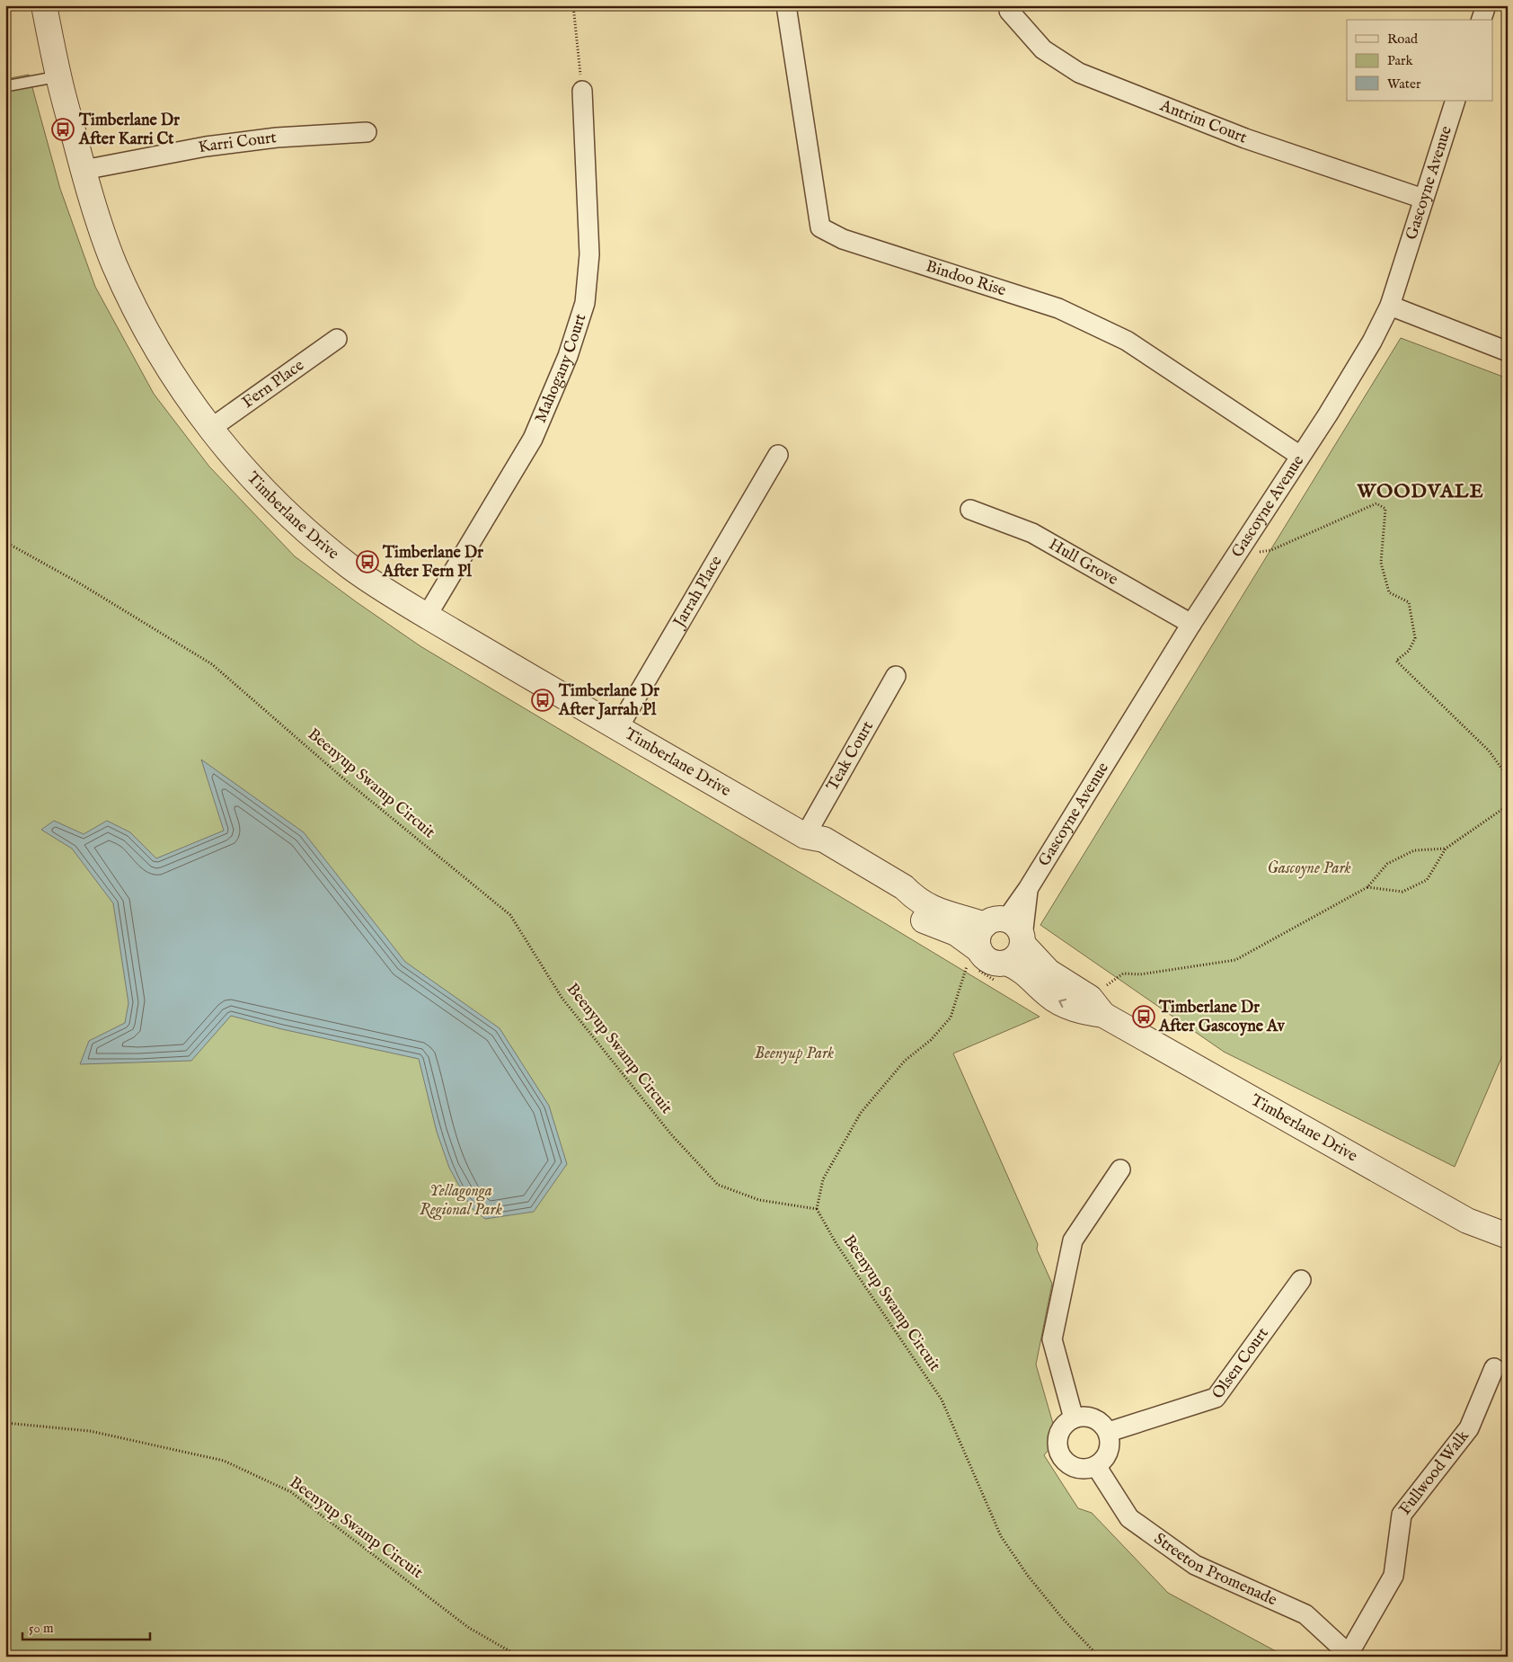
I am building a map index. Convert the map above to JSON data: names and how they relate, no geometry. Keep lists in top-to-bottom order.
{
  "streets": {
    "street": [
      "Antrim Court",
      "Karri Court",
      "Gascoyne Avenue",
      "Bindoo Rise",
      "Mahogany Court",
      "Fern Place",
      "Timberlane Drive",
      "Hull Grove",
      "Jarrah Place",
      "Teak Court",
      "Olsen Court",
      "Fullwood Walk",
      "Streeton Promenade"
    ],
    "path": ["Beenyup Swamp Circuit"]
  },
  "crossings": [
    ["Antrim Court", "Gascoyne Avenue"],
    ["Karri Court", "Timberlane Drive"],
    ["Gascoyne Avenue", "Bindoo Rise"],
    ["Gascoyne Avenue", "Timberlane Drive"],
    ["Gascoyne Avenue", "Hull Grove"],
    ["Mahogany Court", "Timberlane Drive"],
    ["Fern Place", "Timberlane Drive"],
    ["Timberlane Drive", "Jarrah Place"],
    ["Timberlane Drive", "Teak Court"],
    ["Olsen Court", "Streeton Promenade"],
    ["Fullwood Walk", "Streeton Promenade"]
  ],
  "districts": ["WOODVALE"],
  "parks": ["Gascoyne Park", "Beenyup Park", "Yellagonga Regional Park"],
  "places": {
    "bus stop": [
      "Timberlane Dr After Karri Ct",
      "Timberlane Dr After Fern Pl",
      "Timberlane Dr After Jarrah Pl",
      "Timberlane Dr After Gascoyne Av"
    ]
  },
  "legend": ["Road", "Park", "Water"],
  "scale_bar": "50 m"
}
